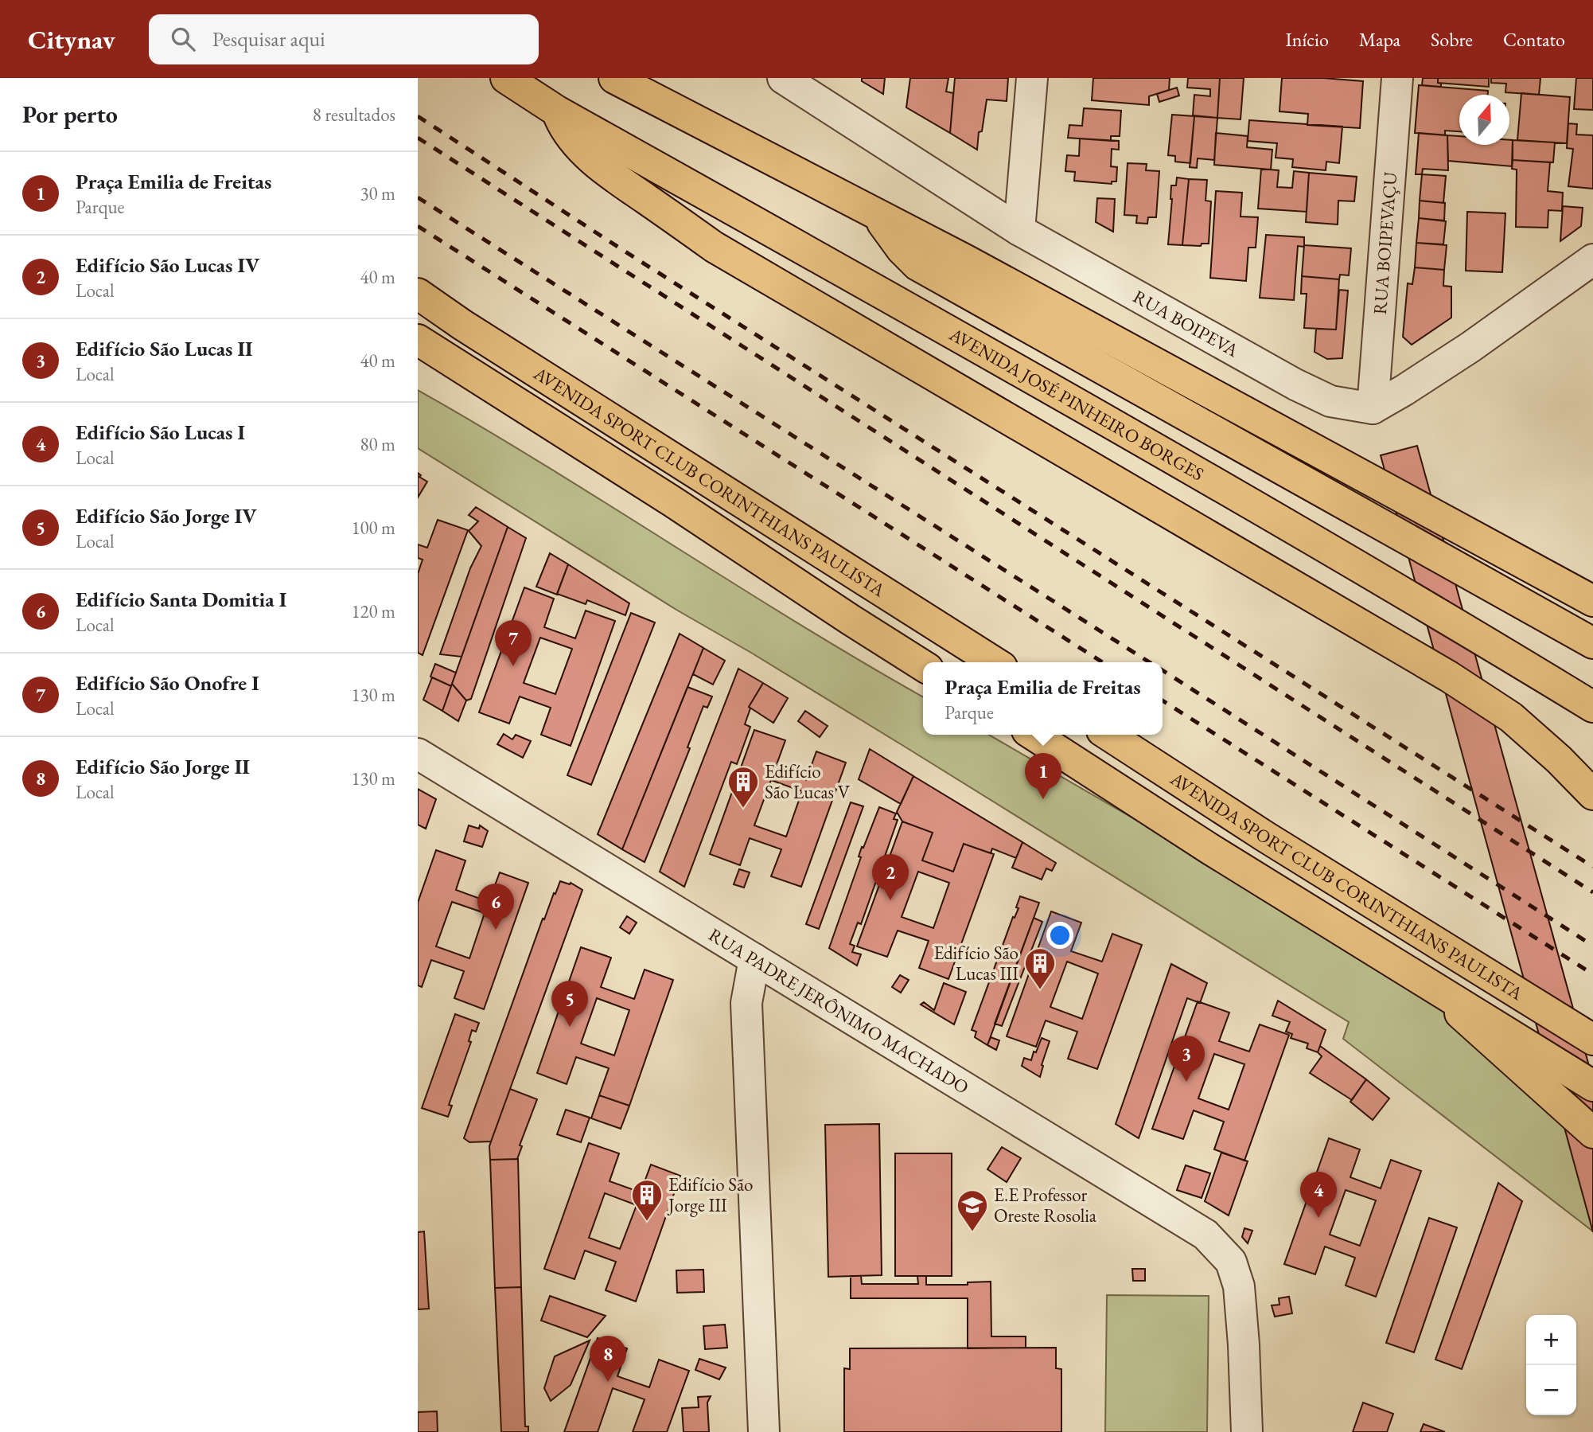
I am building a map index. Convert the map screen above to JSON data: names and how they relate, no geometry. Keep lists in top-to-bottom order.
{
  "streets": {
    "main road": ["AVENIDA JOSÉ PINHEIRO BORGES", "AVENIDA SPORT CLUB CORINTHIANS PAULISTA"],
    "street": ["RUA BOIPEVAÇU", "RUA BOIPEVA", "RUA PADRE JERÔNIMO MACHADO"]
  },
  "crossings": [
    ["RUA BOIPEVAÇU", "RUA BOIPEVA"]
  ],
  "places": {
    "building": ["Edifício São Lucas V", "Edifício São Lucas III", "Edifício São Jorge III"],
    "school or university": ["E.E Professor Oreste Rosolia"]
  },
  "north": "top",
  "page": {
    "header": "Citynav",
    "search": "Pesquisar aqui",
    "nav": [
      "Início",
      "Mapa",
      "Sobre",
      "Contato"
    ],
    "heading": ["Por perto", "8 resultados"],
    "list": [
      {
        "mark": "1",
        "name": "Praça Emilia de Freitas",
        "note": "Parque",
        "value": "30 m"
      },
      {
        "mark": "2",
        "name": "Edifício São Lucas IV",
        "note": "Local",
        "value": "40 m"
      },
      {
        "mark": "3",
        "name": "Edifício São Lucas II",
        "note": "Local",
        "value": "40 m"
      },
      {
        "mark": "4",
        "name": "Edifício São Lucas I",
        "note": "Local",
        "value": "80 m"
      },
      {
        "mark": "5",
        "name": "Edifício São Jorge IV",
        "note": "Local",
        "value": "100 m"
      },
      {
        "mark": "6",
        "name": "Edifício Santa Domitia I",
        "note": "Local",
        "value": "120 m"
      },
      {
        "mark": "7",
        "name": "Edifício São Onofre I",
        "note": "Local",
        "value": "130 m"
      },
      {
        "mark": "8",
        "name": "Edifício São Jorge II",
        "note": "Local",
        "value": "130 m"
      }
    ],
    "pins": [
      "7",
      "1",
      "2",
      "6",
      "5",
      "3",
      "4",
      "8"
    ],
    "popup": ["Praça Emilia de Freitas", "Parque"],
    "map_buttons": ["+", "−"]
  }
}
